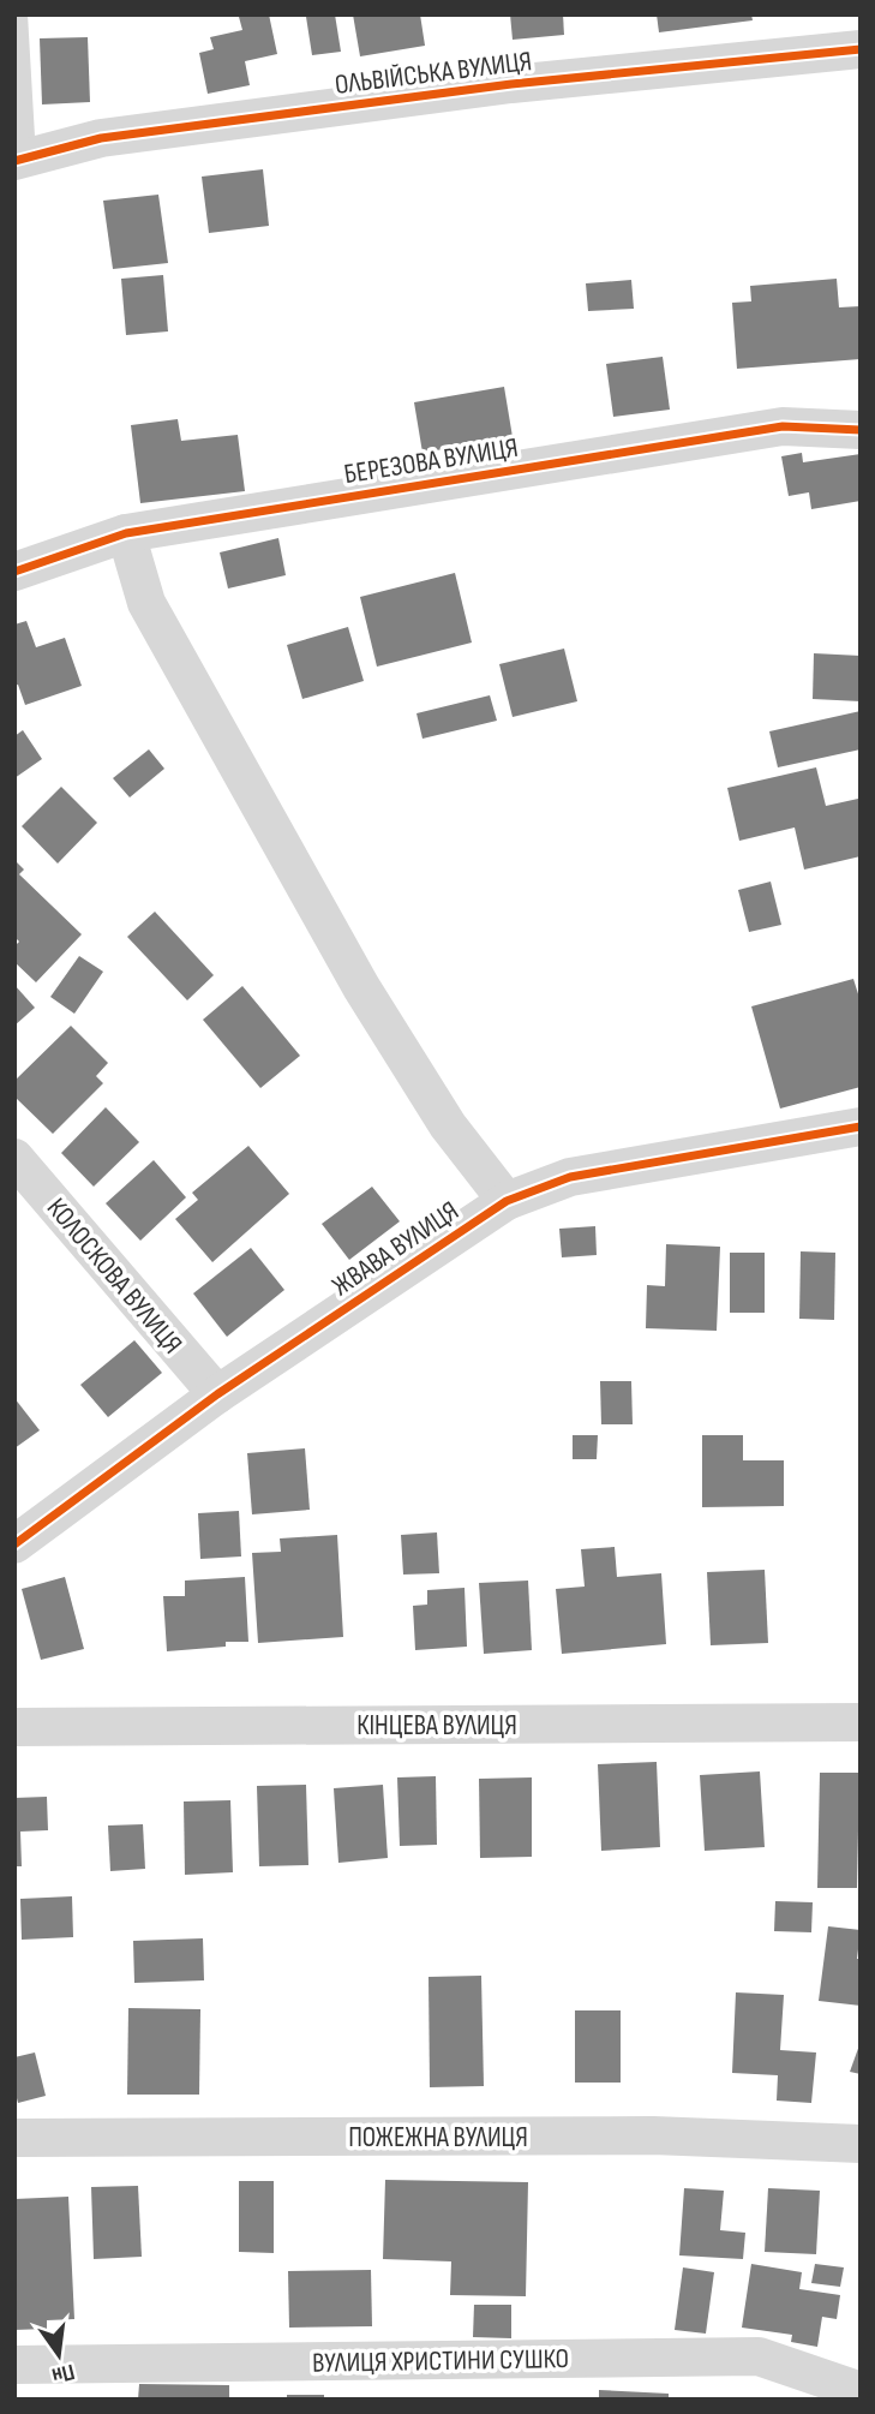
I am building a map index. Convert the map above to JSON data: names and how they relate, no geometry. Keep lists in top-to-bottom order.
{
  "streets": {
    "street": [
      "ОЛЬВІЙСЬКА ВУЛИЦЯ",
      "БЕРЕЗОВА ВУЛИЦЯ",
      "ЖВАВА ВУЛИЦЯ",
      "КОЛОСКОВА ВУЛИЦЯ",
      "КІНЦЕВА ВУЛИЦЯ",
      "ПОЖЕЖНА ВУЛИЦЯ",
      "ВУЛИЦЯ ХРИСТИНИ СУШКО"
    ]
  },
  "crossings": [
    ["ЖВАВА ВУЛИЦЯ", "КОЛОСКОВА ВУЛИЦЯ"]
  ],
  "north": "bottom"
}
